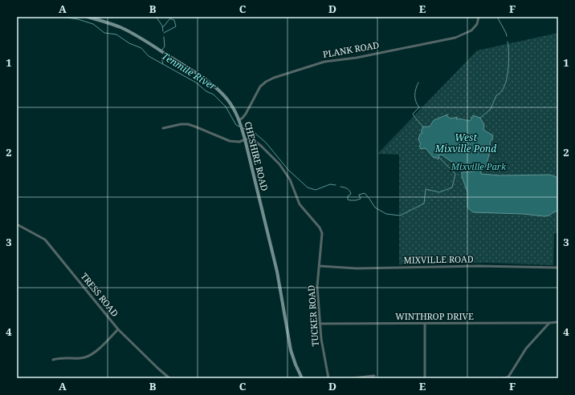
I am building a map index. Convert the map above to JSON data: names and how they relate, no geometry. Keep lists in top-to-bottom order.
{
  "streets": {
    "main road": ["CHESHIRE ROAD"],
    "street": [
      "PLANK ROAD",
      "MIXVILLE ROAD",
      "TRESS ROAD",
      "TUCKER ROAD",
      "WINTHROP DRIVE"
    ]
  },
  "crossings": [
    ["PLANK ROAD", "CHESHIRE ROAD"],
    ["CHESHIRE ROAD", "TUCKER ROAD"],
    ["MIXVILLE ROAD", "TUCKER ROAD"],
    ["TUCKER ROAD", "WINTHROP DRIVE"]
  ],
  "water": ["Tenmile River", "West Mixville Pond"],
  "parks": ["Mixville Park"],
  "grid": {
    "columns": [
      "A",
      "B",
      "C",
      "D",
      "E",
      "F"
    ],
    "rows": [
      "1",
      "2",
      "3",
      "4"
    ]
  }
}
